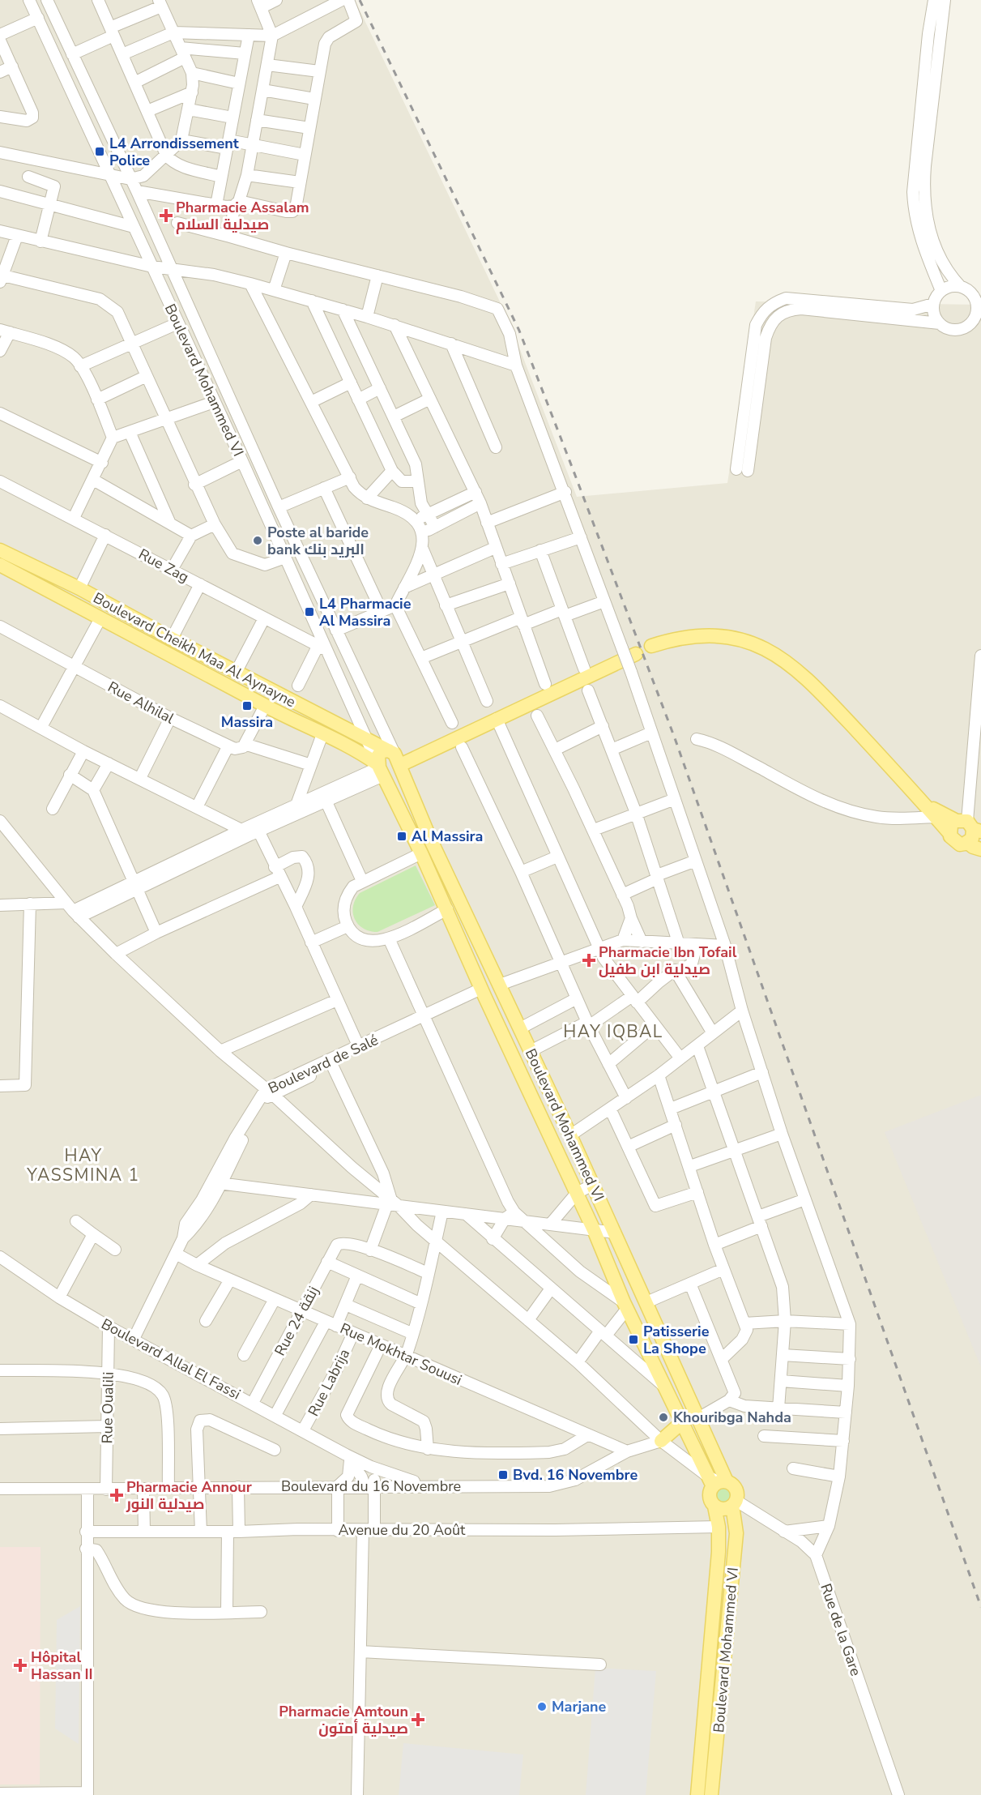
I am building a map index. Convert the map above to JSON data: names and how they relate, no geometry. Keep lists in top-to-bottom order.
{
  "streets": {
    "main road": ["Boulevard Mohammed VI", "Boulevard Cheikh Maa Al Aynayne"],
    "street": [
      "Rue Zag",
      "Rue Alhilal",
      "Boulevard de Salé",
      "Rue 24 زنقة",
      "Rue Mokhtar Souusi",
      "Boulevard Allal El Fassi",
      "Rue Labrija",
      "Rue Oualili",
      "Boulevard du 16 Novembre",
      "Avenue du 20 Août",
      "Rue de la Gare"
    ]
  },
  "crossings": [
    ["Boulevard Mohammed VI", "Rue Zag"],
    ["Boulevard Mohammed VI", "Boulevard Cheikh Maa Al Aynayne"],
    ["Boulevard Mohammed VI", "Boulevard de Salé"],
    ["Boulevard Mohammed VI", "Avenue du 20 Août"],
    ["Boulevard Mohammed VI", "Rue de la Gare"],
    ["Boulevard de Salé", "Rue Mokhtar Souusi"],
    ["Boulevard de Salé", "Boulevard Allal El Fassi"],
    ["Rue 24 زنقة", "Rue Mokhtar Souusi"],
    ["Rue 24 زنقة", "Boulevard Allal El Fassi"],
    ["Rue Mokhtar Souusi", "Rue Labrija"],
    ["Rue Mokhtar Souusi", "Boulevard du 16 Novembre"],
    ["Boulevard Allal El Fassi", "Rue Labrija"],
    ["Boulevard Allal El Fassi", "Rue Oualili"],
    ["Boulevard Allal El Fassi", "Boulevard du 16 Novembre"],
    ["Rue Oualili", "Boulevard du 16 Novembre"]
  ],
  "districts": ["HAY IQBAL", "HAY YASSMINA 1"],
  "places": {
    "transit": [
      "L4 Arrondissement Police",
      "L4 Pharmacie Al Massira",
      "Massira",
      "Al Massira",
      "Patisserie La Shope",
      "Bvd. 16 Novembre"
    ],
    "health": [
      "Pharmacie Assalam صيدلية السلام",
      "Pharmacie Ibn Tofail صيدلية ابن طفيل",
      "Pharmacie Annour صيدلية النور",
      "Hôpital Hassan II",
      "Pharmacie Amtoun صيدلية أمتون"
    ],
    "other": ["Poste al baride bank البريد بنك", "Khouribga Nahda", "Marjane"]
  }
}
